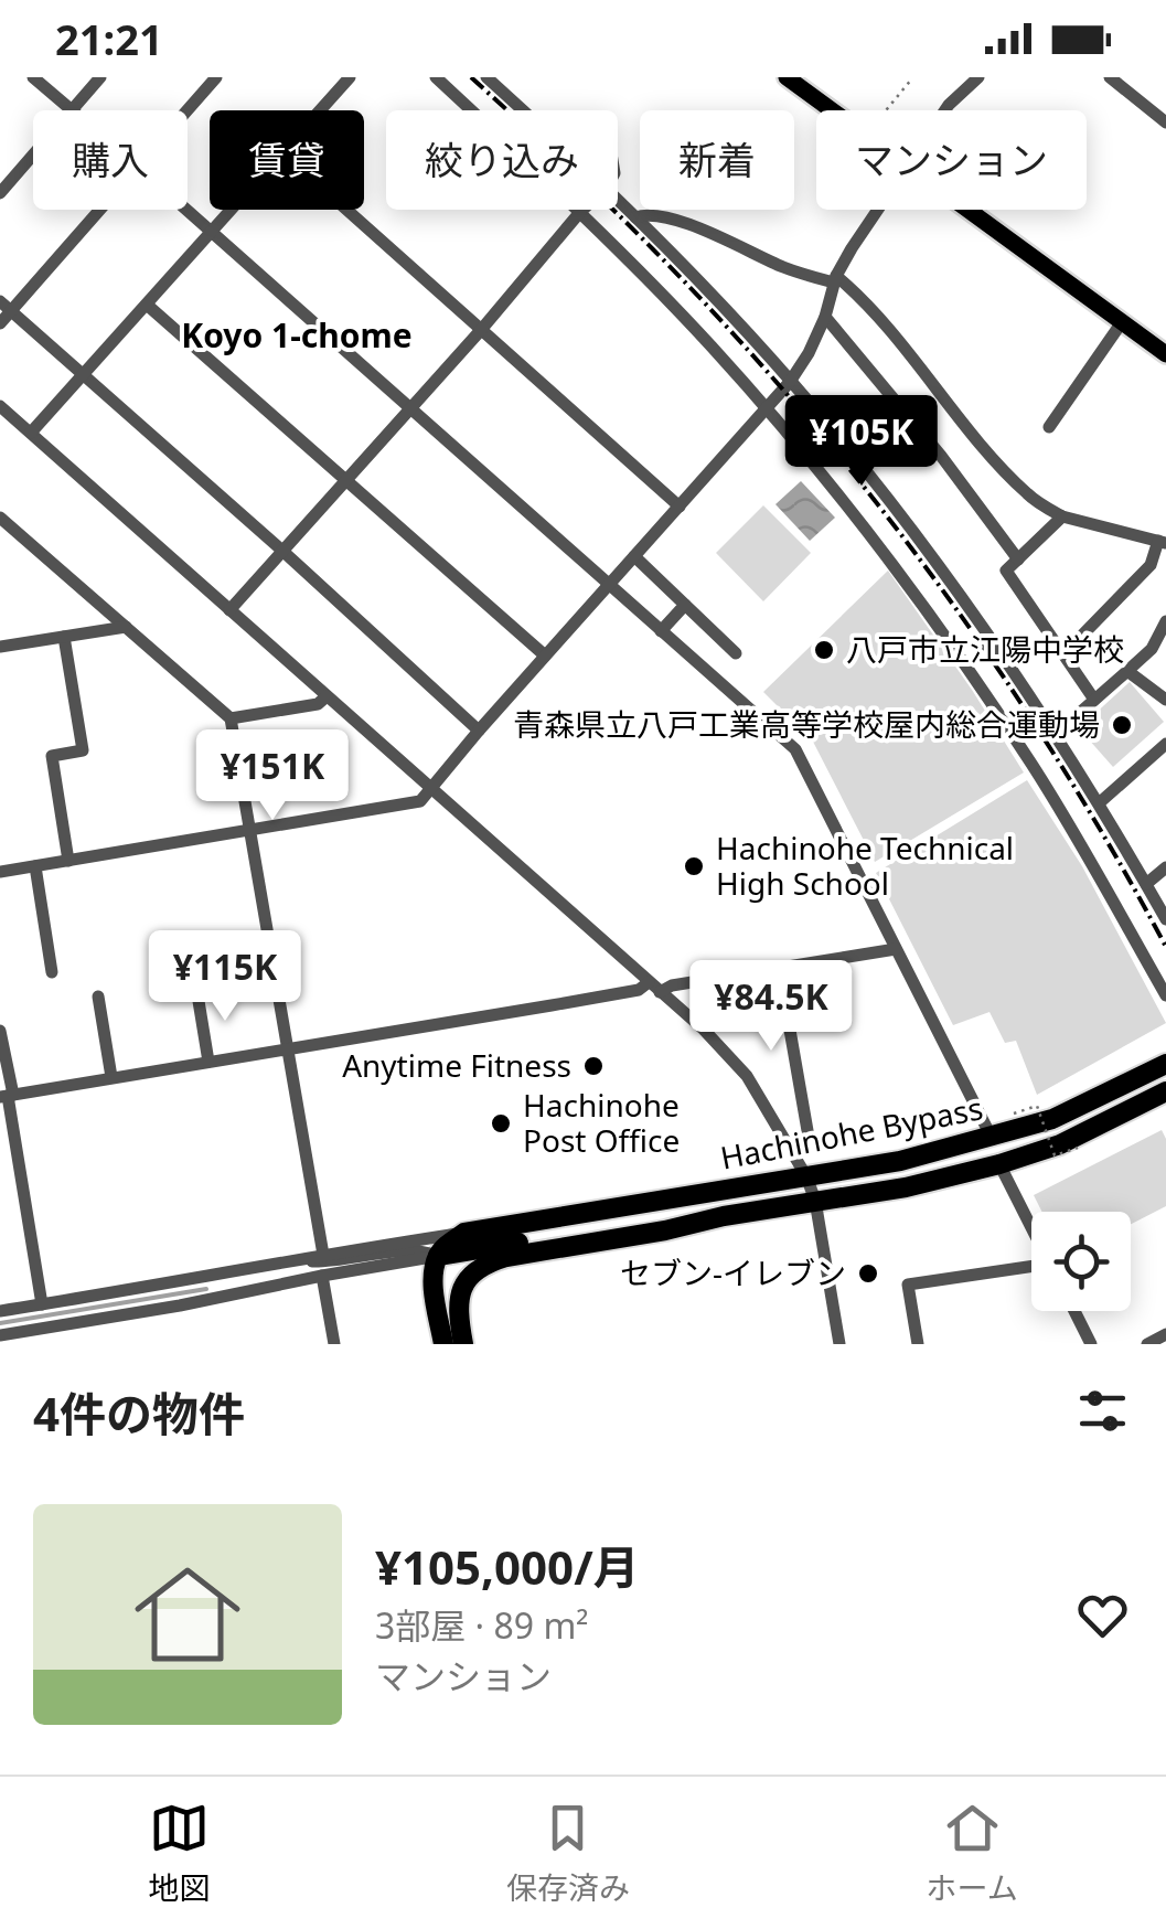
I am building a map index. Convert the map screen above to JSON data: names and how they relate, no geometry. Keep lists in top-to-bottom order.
{
  "streets": {
    "highway": ["Hachinohe Bypass"]
  },
  "districts": ["Koyo 1-chome"],
  "places": [
    "八戸市立江陽中学校",
    "青森県立八戸工業高等学校屋内総合運動場",
    "Hachinohe Technical High School",
    "Anytime Fitness",
    "Hachinohe Post Office",
    "セブン-イレブン"
  ],
  "page": {
    "status": "21:21",
    "chip": [
      "購入",
      "賃貸",
      "絞り込み",
      "新着",
      "マンション"
    ],
    "price": [
      "¥105K",
      "¥151K",
      "¥115K",
      "¥84.5K"
    ],
    "heading": "4件の物件",
    "list": [
      {
        "name": "¥105,000/月",
        "note": "3部屋 · 89 m² · マンション"
      }
    ],
    "tabs": ["地図", "保存済み", "ホーム"]
  }
}
